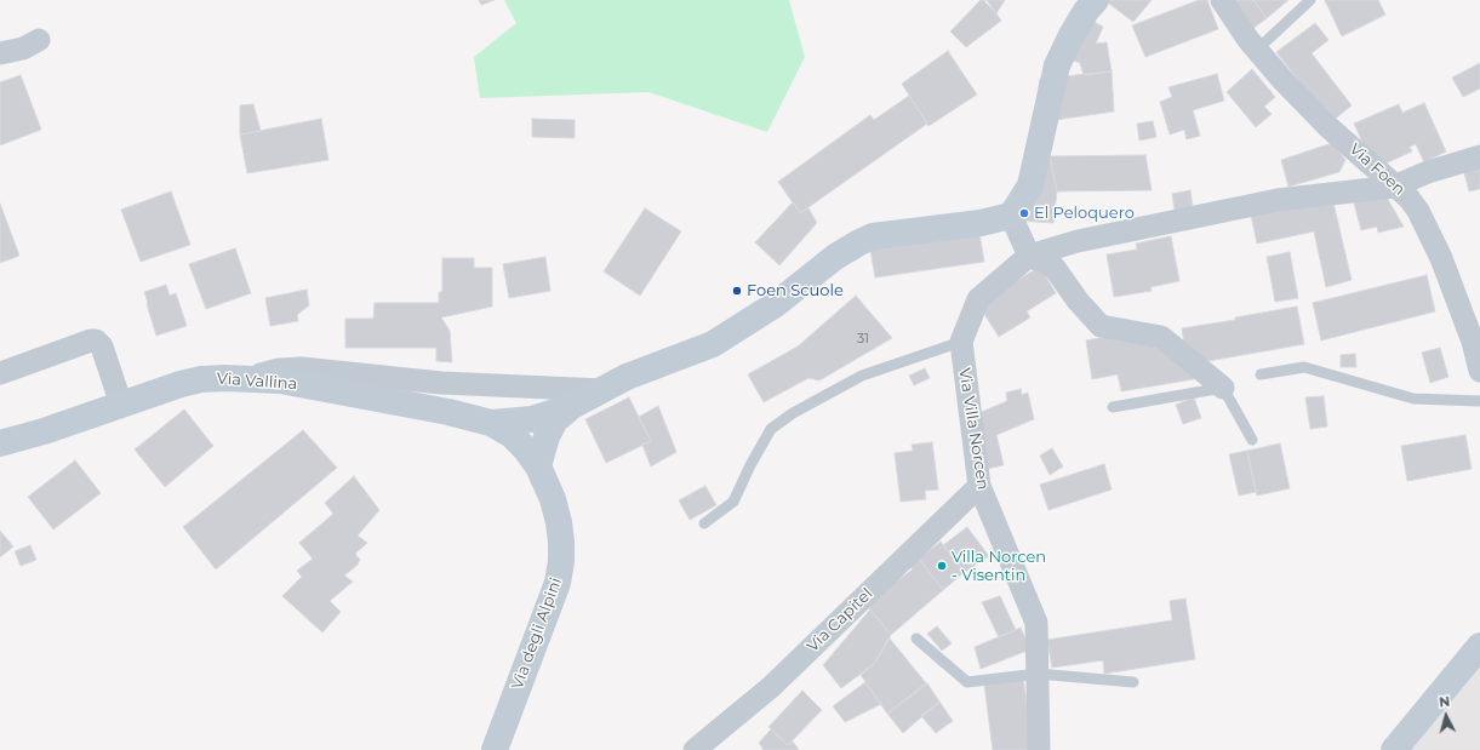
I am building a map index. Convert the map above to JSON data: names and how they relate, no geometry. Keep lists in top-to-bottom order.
{
  "streets": {
    "main road": ["Via Vallina", "Via degli Alpini"],
    "street": ["Via Foen", "Via Villa Norcen", "Via Capitel"]
  },
  "crossings": [
    ["Via Vallina", "Via degli Alpini"],
    ["Via Villa Norcen", "Via Capitel"]
  ],
  "places": ["El Peloquero", "Foen Scuole", "Villa Norcen - Visentin"],
  "house_numbers": ["31"],
  "north": "top"
}
